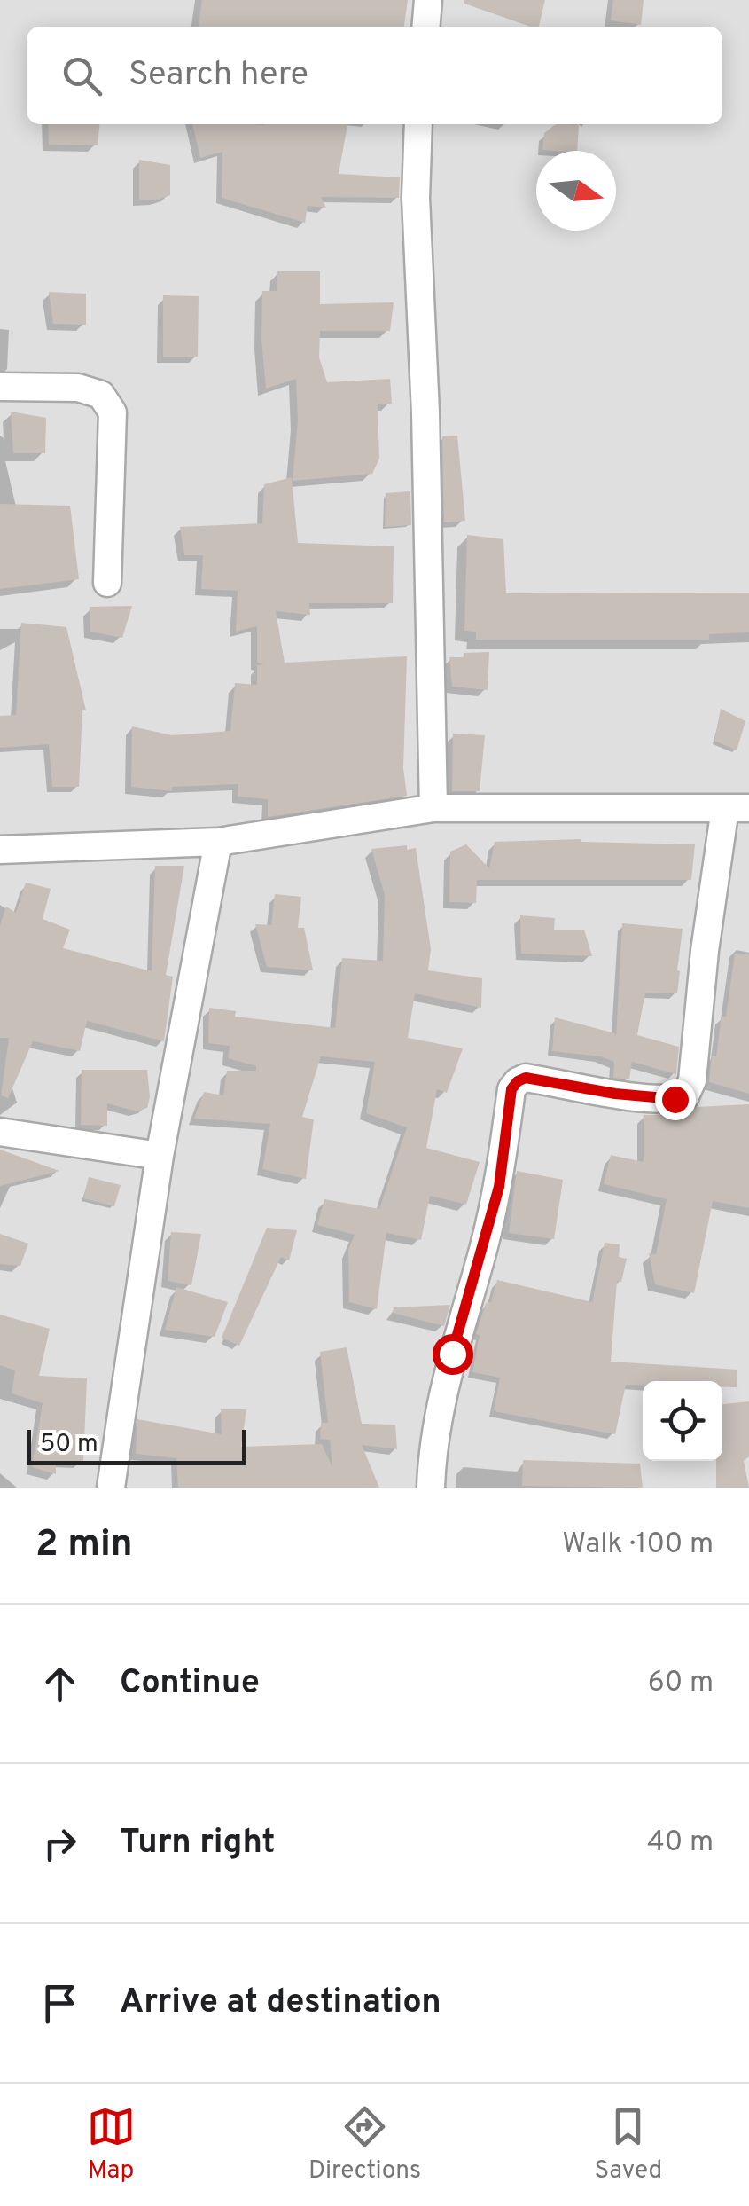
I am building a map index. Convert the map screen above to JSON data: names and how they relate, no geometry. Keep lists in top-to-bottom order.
{
  "scale_bar": "50 m",
  "north": "right",
  "page": {
    "search": "Search here",
    "scale": "50 m",
    "heading": ["2 min", "Walk · 100 m"],
    "list": [
      ["Continue", "60 m"],
      ["Turn right", "40 m"],
      "Arrive at destination"
    ],
    "nav": ["Map", "Directions", "Saved"]
  }
}
